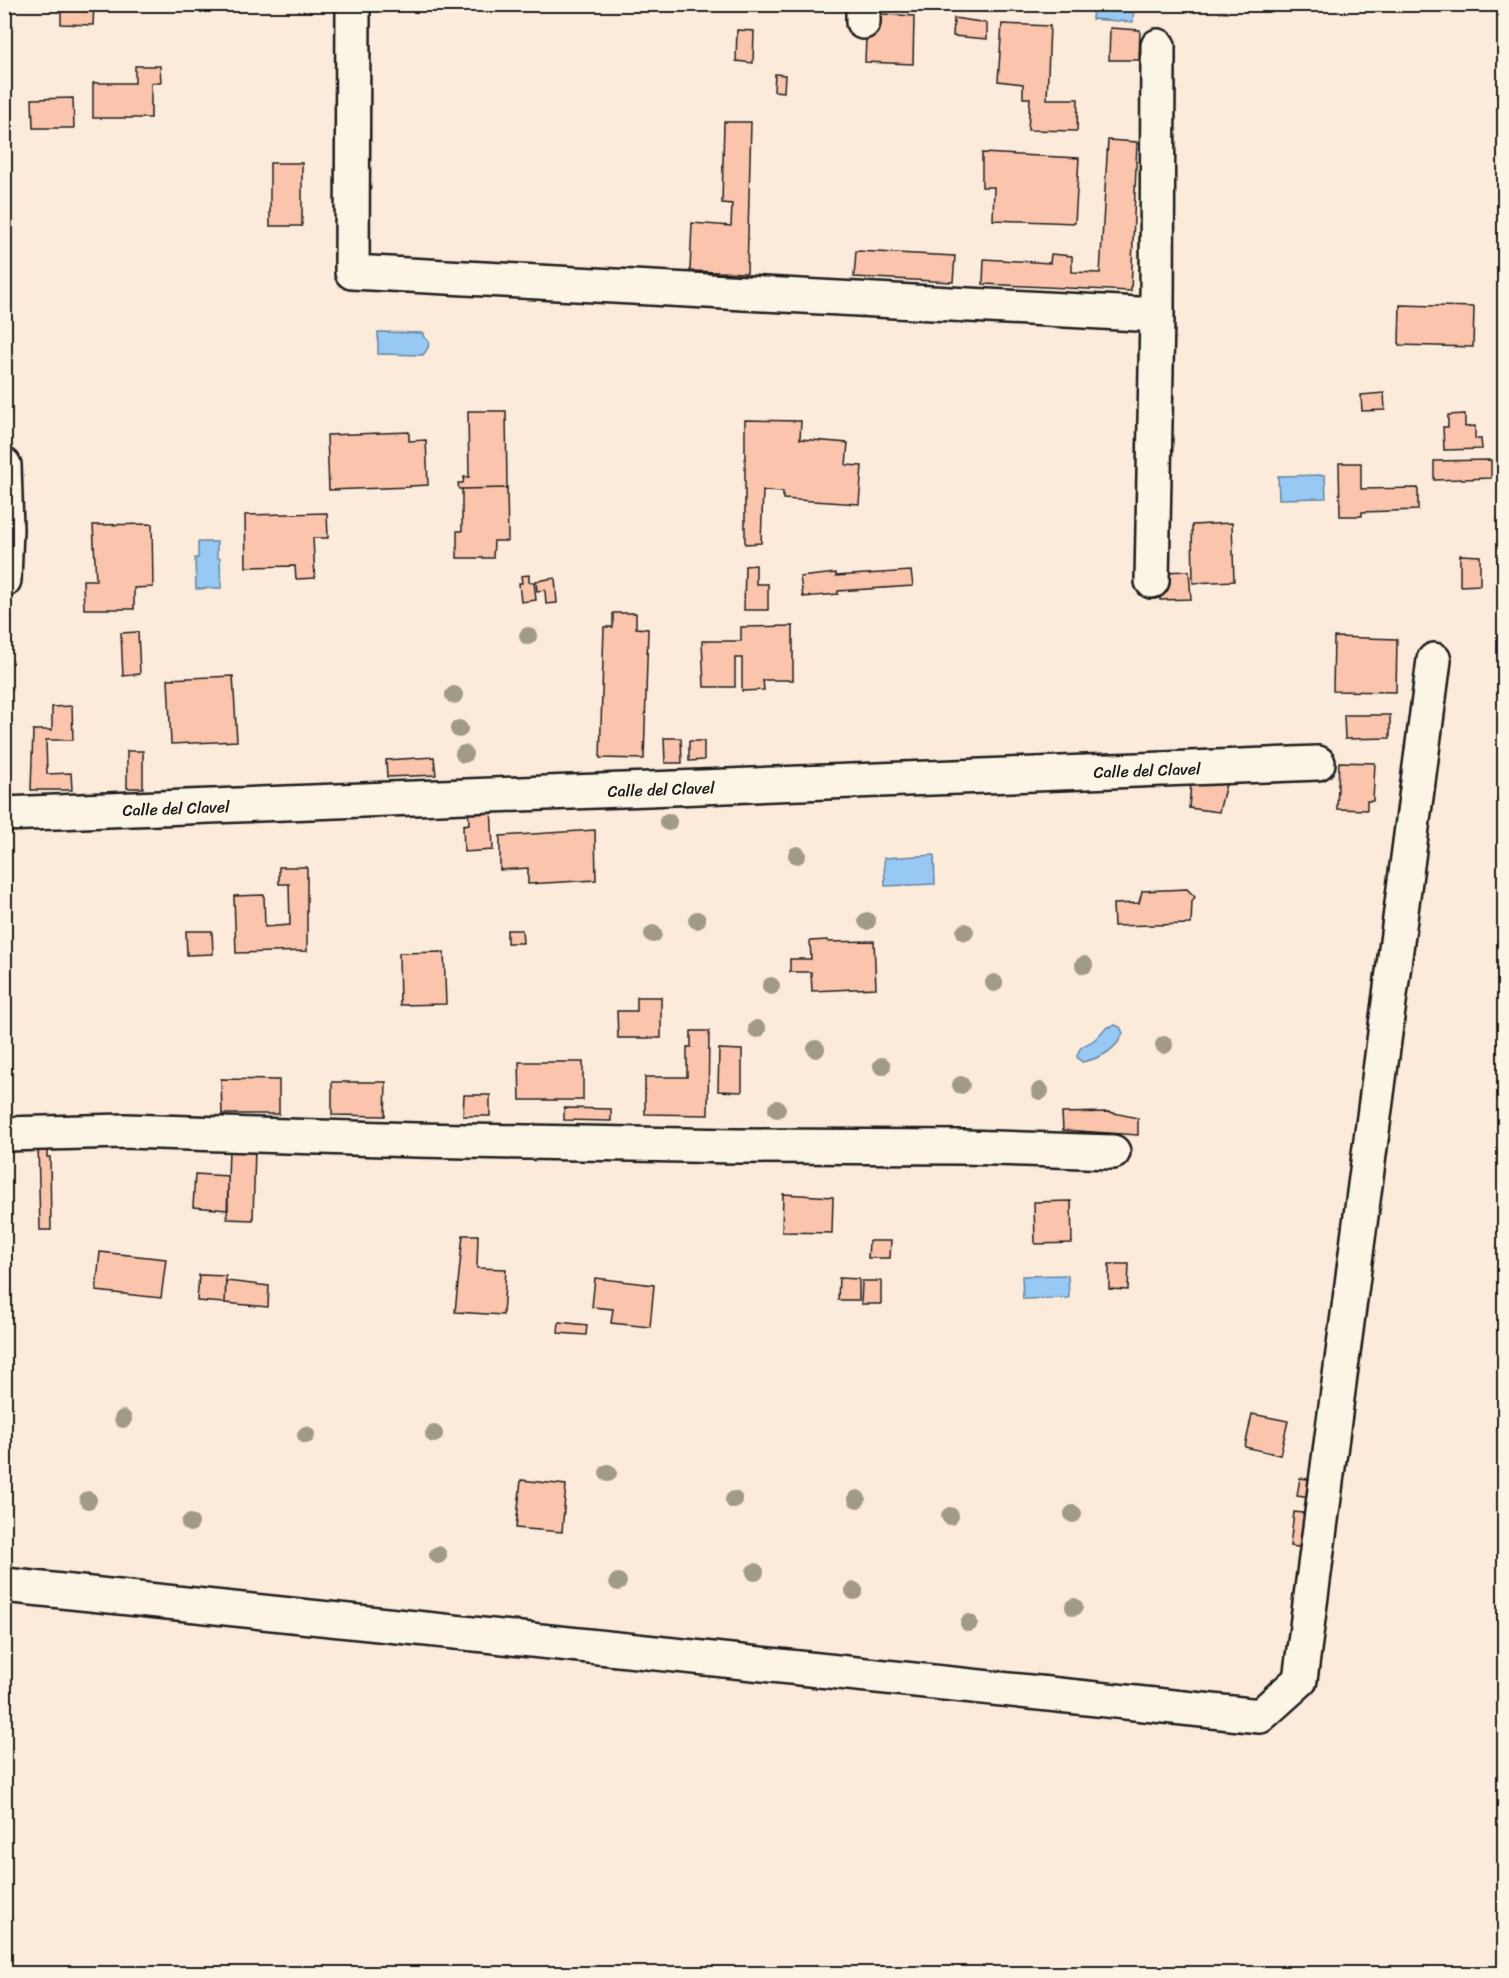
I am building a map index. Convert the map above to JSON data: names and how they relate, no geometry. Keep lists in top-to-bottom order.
{
  "streets": {
    "street": ["Calle del Clavel"]
  }
}
